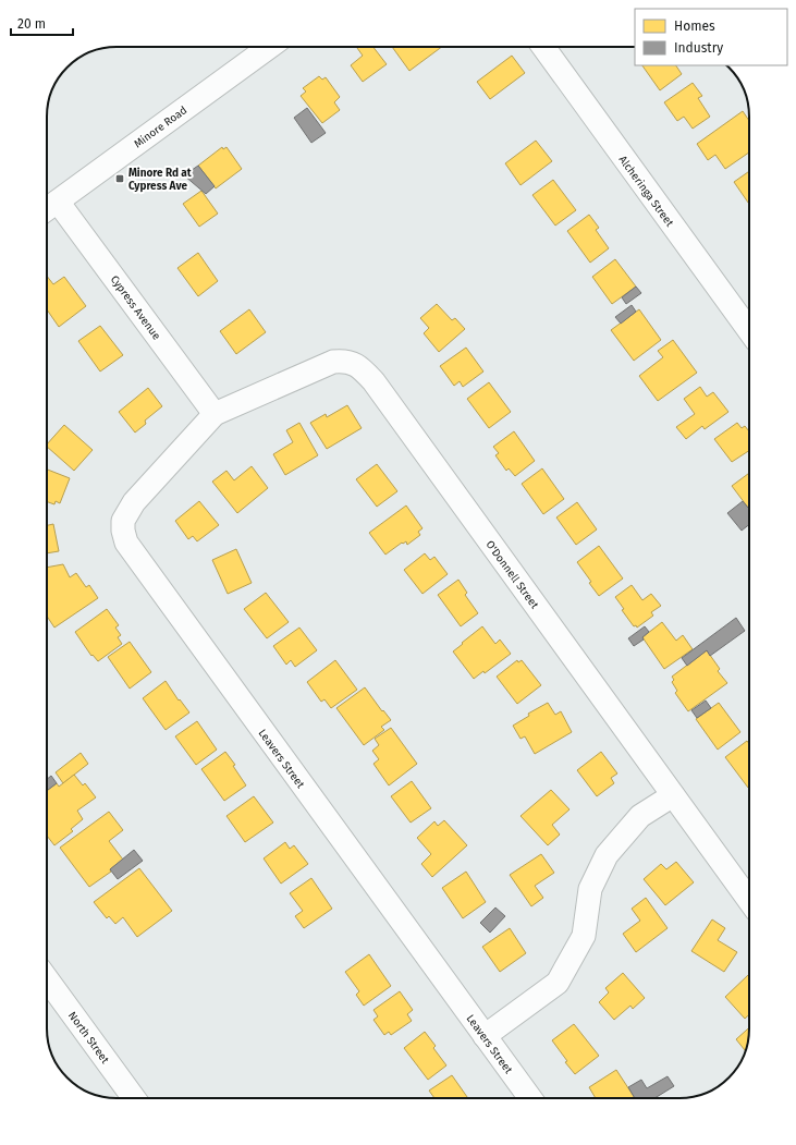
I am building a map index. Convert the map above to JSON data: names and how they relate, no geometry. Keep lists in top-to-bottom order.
{
  "streets": {
    "street": [
      "Minore Road",
      "Alcheringa Street",
      "Cypress Avenue",
      "O'Donnell Street",
      "Leavers Street",
      "North Street"
    ]
  },
  "crossings": [
    ["Minore Road", "Cypress Avenue"],
    ["Cypress Avenue", "O'Donnell Street"],
    ["Cypress Avenue", "Leavers Street"],
    ["O'Donnell Street", "Leavers Street"]
  ],
  "places": {
    "transit": ["Minore Rd at Cypress Ave"]
  },
  "legend": ["Homes", "Industry"],
  "scale_bar": "20 m"
}
